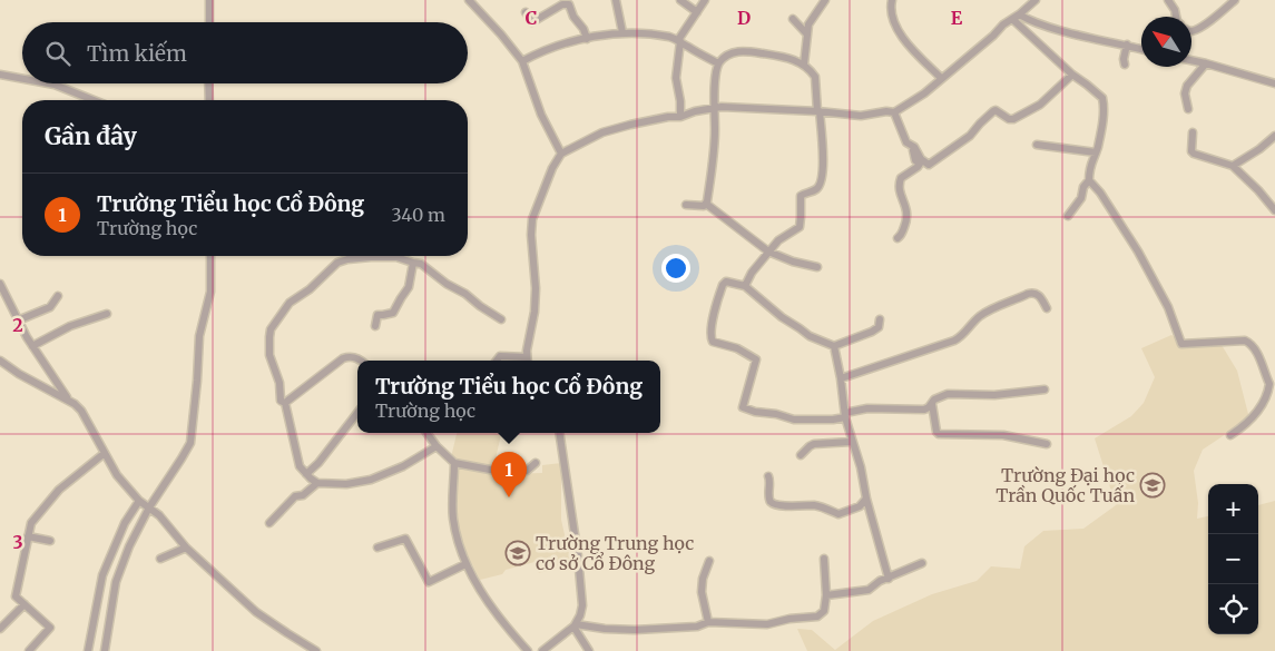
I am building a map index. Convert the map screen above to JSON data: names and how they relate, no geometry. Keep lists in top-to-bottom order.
{
  "places": {
    "school or university": ["Trường Đại học Trần Quốc Tuấn", "Trường Trung học cơ sở Cổ Đông"]
  },
  "north": "top left",
  "page": {
    "search": "Tìm kiếm",
    "heading": "Gần đây",
    "list": [
      {
        "mark": "1",
        "name": "Trường Tiểu học Cổ Đông",
        "note": "Trường học",
        "value": "340 m"
      }
    ],
    "popup": ["Trường Tiểu học Cổ Đông", "Trường học"],
    "pins": "1",
    "map_buttons": ["+", "−"]
  },
  "grid": {
    "columns": ["C", "D", "E"],
    "rows": ["2", "3"]
  }
}
